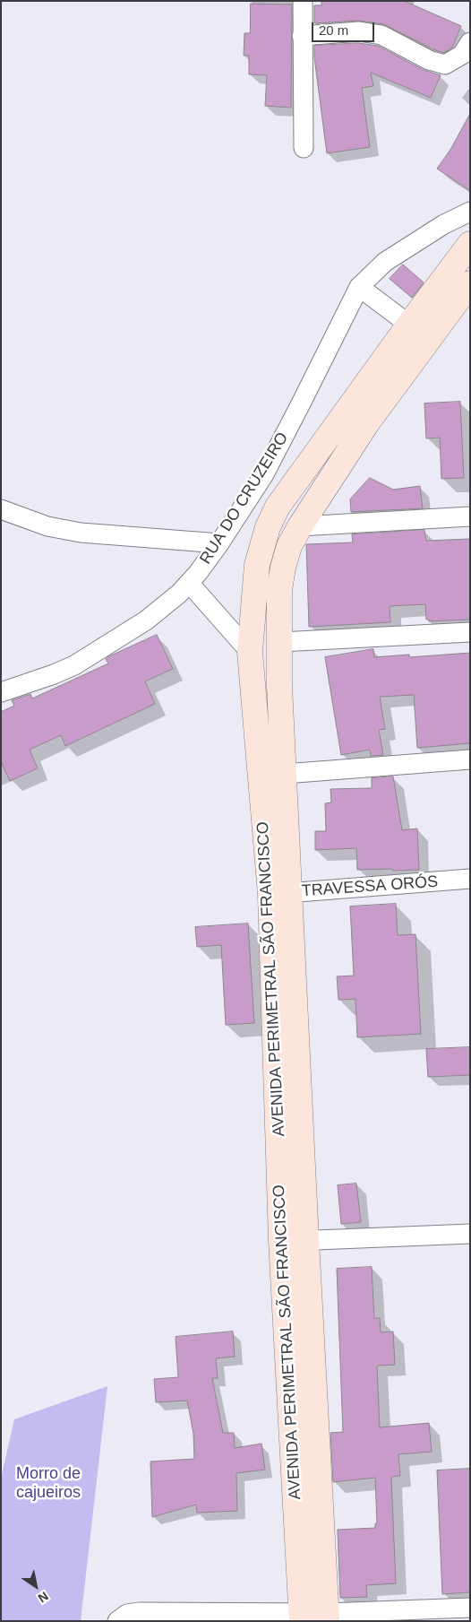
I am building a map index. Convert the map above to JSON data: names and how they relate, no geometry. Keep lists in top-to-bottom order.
{
  "streets": {
    "main road": ["AVENIDA PERIMETRAL SÃO FRANCISCO"],
    "street": ["RUA DO CRUZEIRO", "TRAVESSA ORÓS"]
  },
  "crossings": [
    ["TRAVESSA ORÓS", "AVENIDA PERIMETRAL SÃO FRANCISCO"]
  ],
  "parks": ["Morro de cajueiros"],
  "scale_bar": "20 m",
  "north": "bottom right"
}
